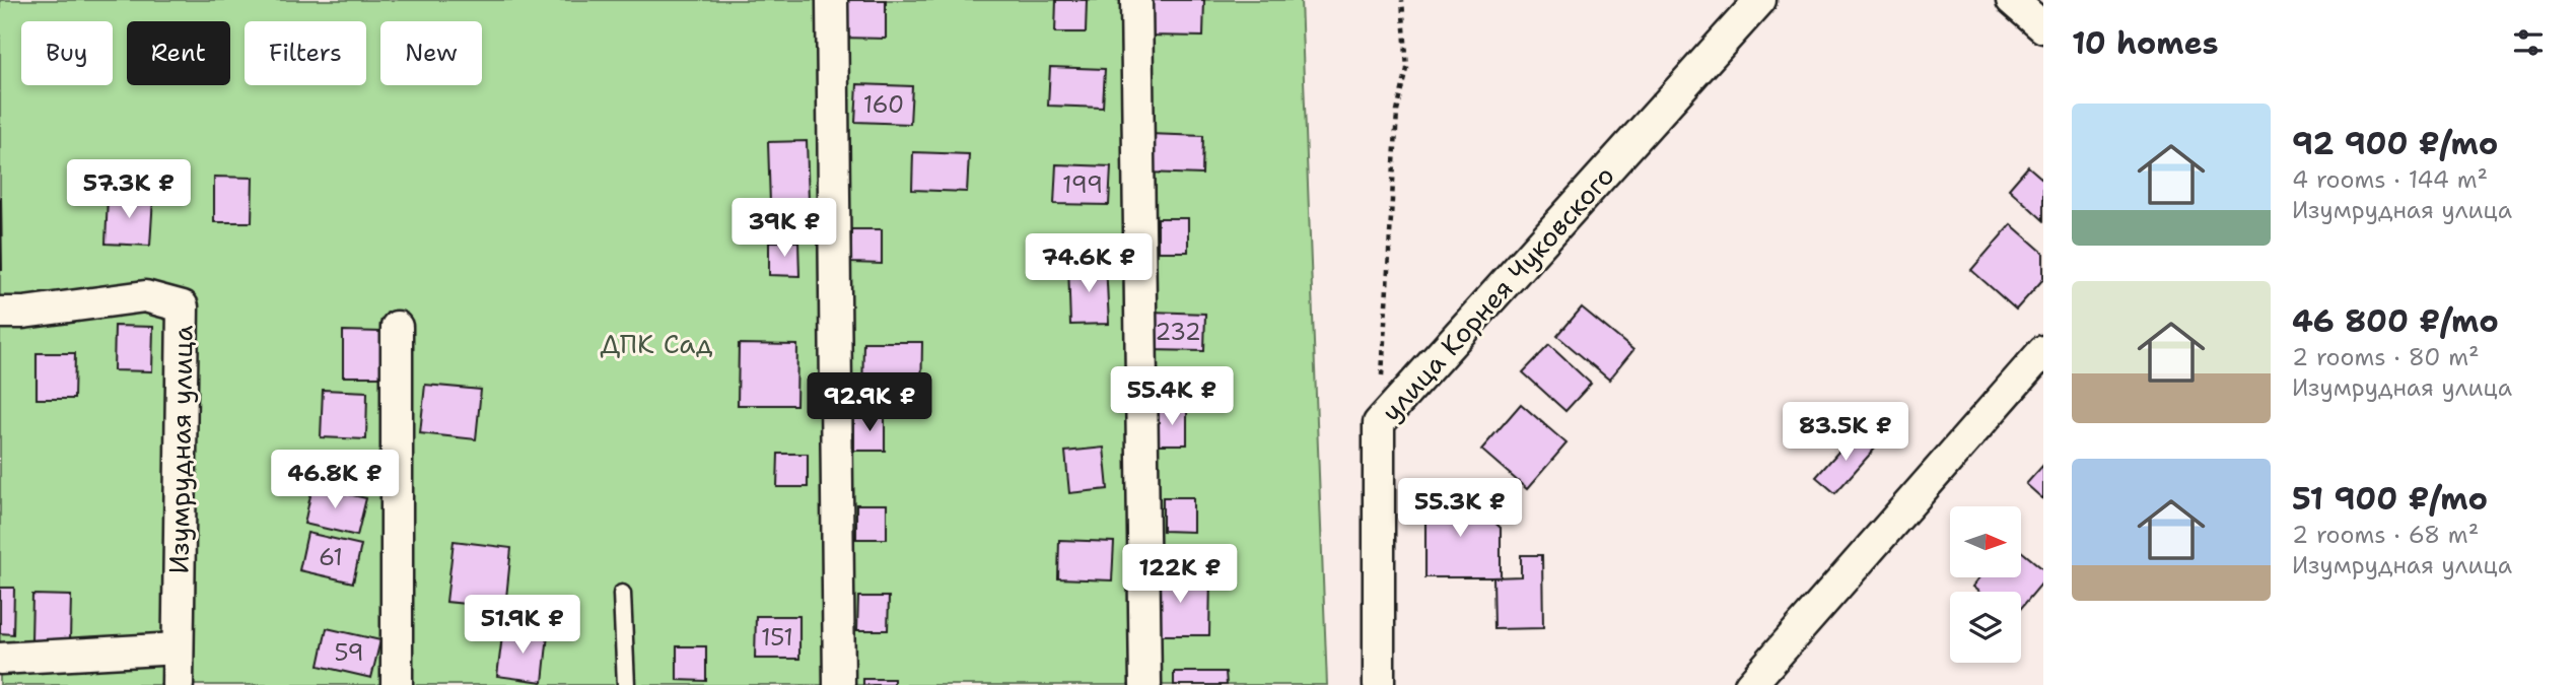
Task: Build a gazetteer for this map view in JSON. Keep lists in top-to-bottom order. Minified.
{"streets":{"street":["улица Корнея Чуковского","Изумрудная улица"]},"parks":["ДПК Сад"],"house_numbers":["160","199","232","61","151","59"],"north":"right","page":{"heading":"10 homes","chip":["Buy","Rent","Filters","New"],"list":[{"name":"92 900 ₽/mo","note":"4 rooms · 144 m² · Изумрудная улица"},{"name":"46 800 ₽/mo","note":"2 rooms · 80 m² · Изумрудная улица"},{"name":"51 900 ₽/mo","note":"2 rooms · 68 m² · Изумрудная улица"}],"price":["57.3K ₽","39K ₽","74.6K ₽","55.4K ₽","92.9K ₽","83.5K ₽","46.8K ₽","55.3K ₽","122K ₽","51.9K ₽"]}}
